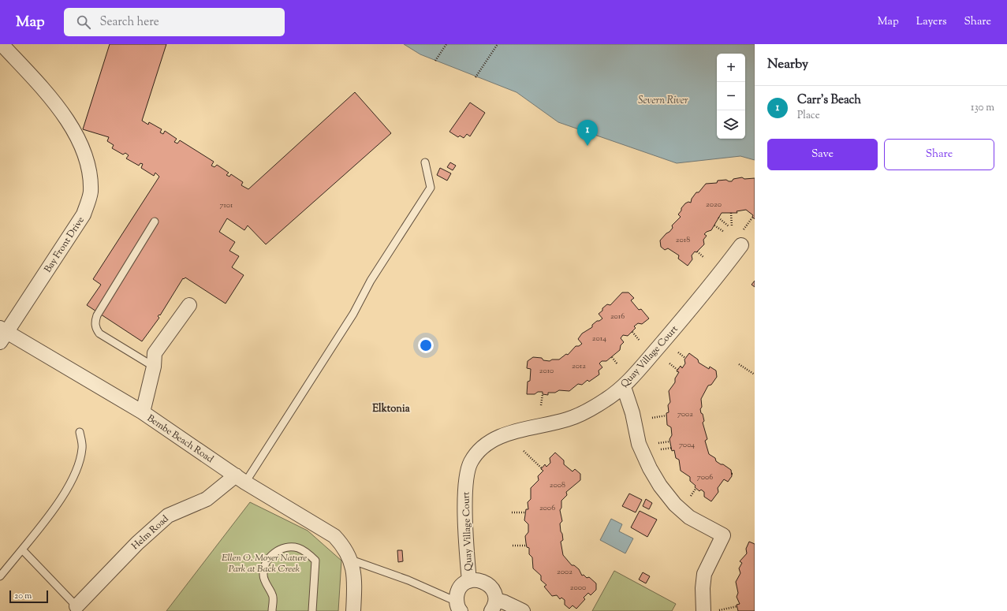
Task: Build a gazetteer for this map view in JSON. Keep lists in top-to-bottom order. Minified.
{"streets":{"street":["Bay Front Drive","Quay Village Court","Bembe Beach Road","Helm Road"]},"crossings":[["Bay Front Drive","Bembe Beach Road"],["Bembe Beach Road","Helm Road"]],"districts":["Elktonia"],"water":["Severn River"],"parks":["Ellen O. Moyer Nature Park at Back Creek"],"house_numbers":["2020","7101","2018","2016","2014","2012","2010","7002","7004","7006","2008","2006","2002","2000"],"scale_bar":"20 m","page":{"header":"Map","search":"Search here","nav":["Map","Layers","Share"],"heading":"Nearby","map_buttons":["+","−"],"list":[{"mark":"1","name":"Carr's Beach","note":"Place","value":"130 m"}],"pins":"1","buttons":["Save","Share"],"scale":"20 m"}}
